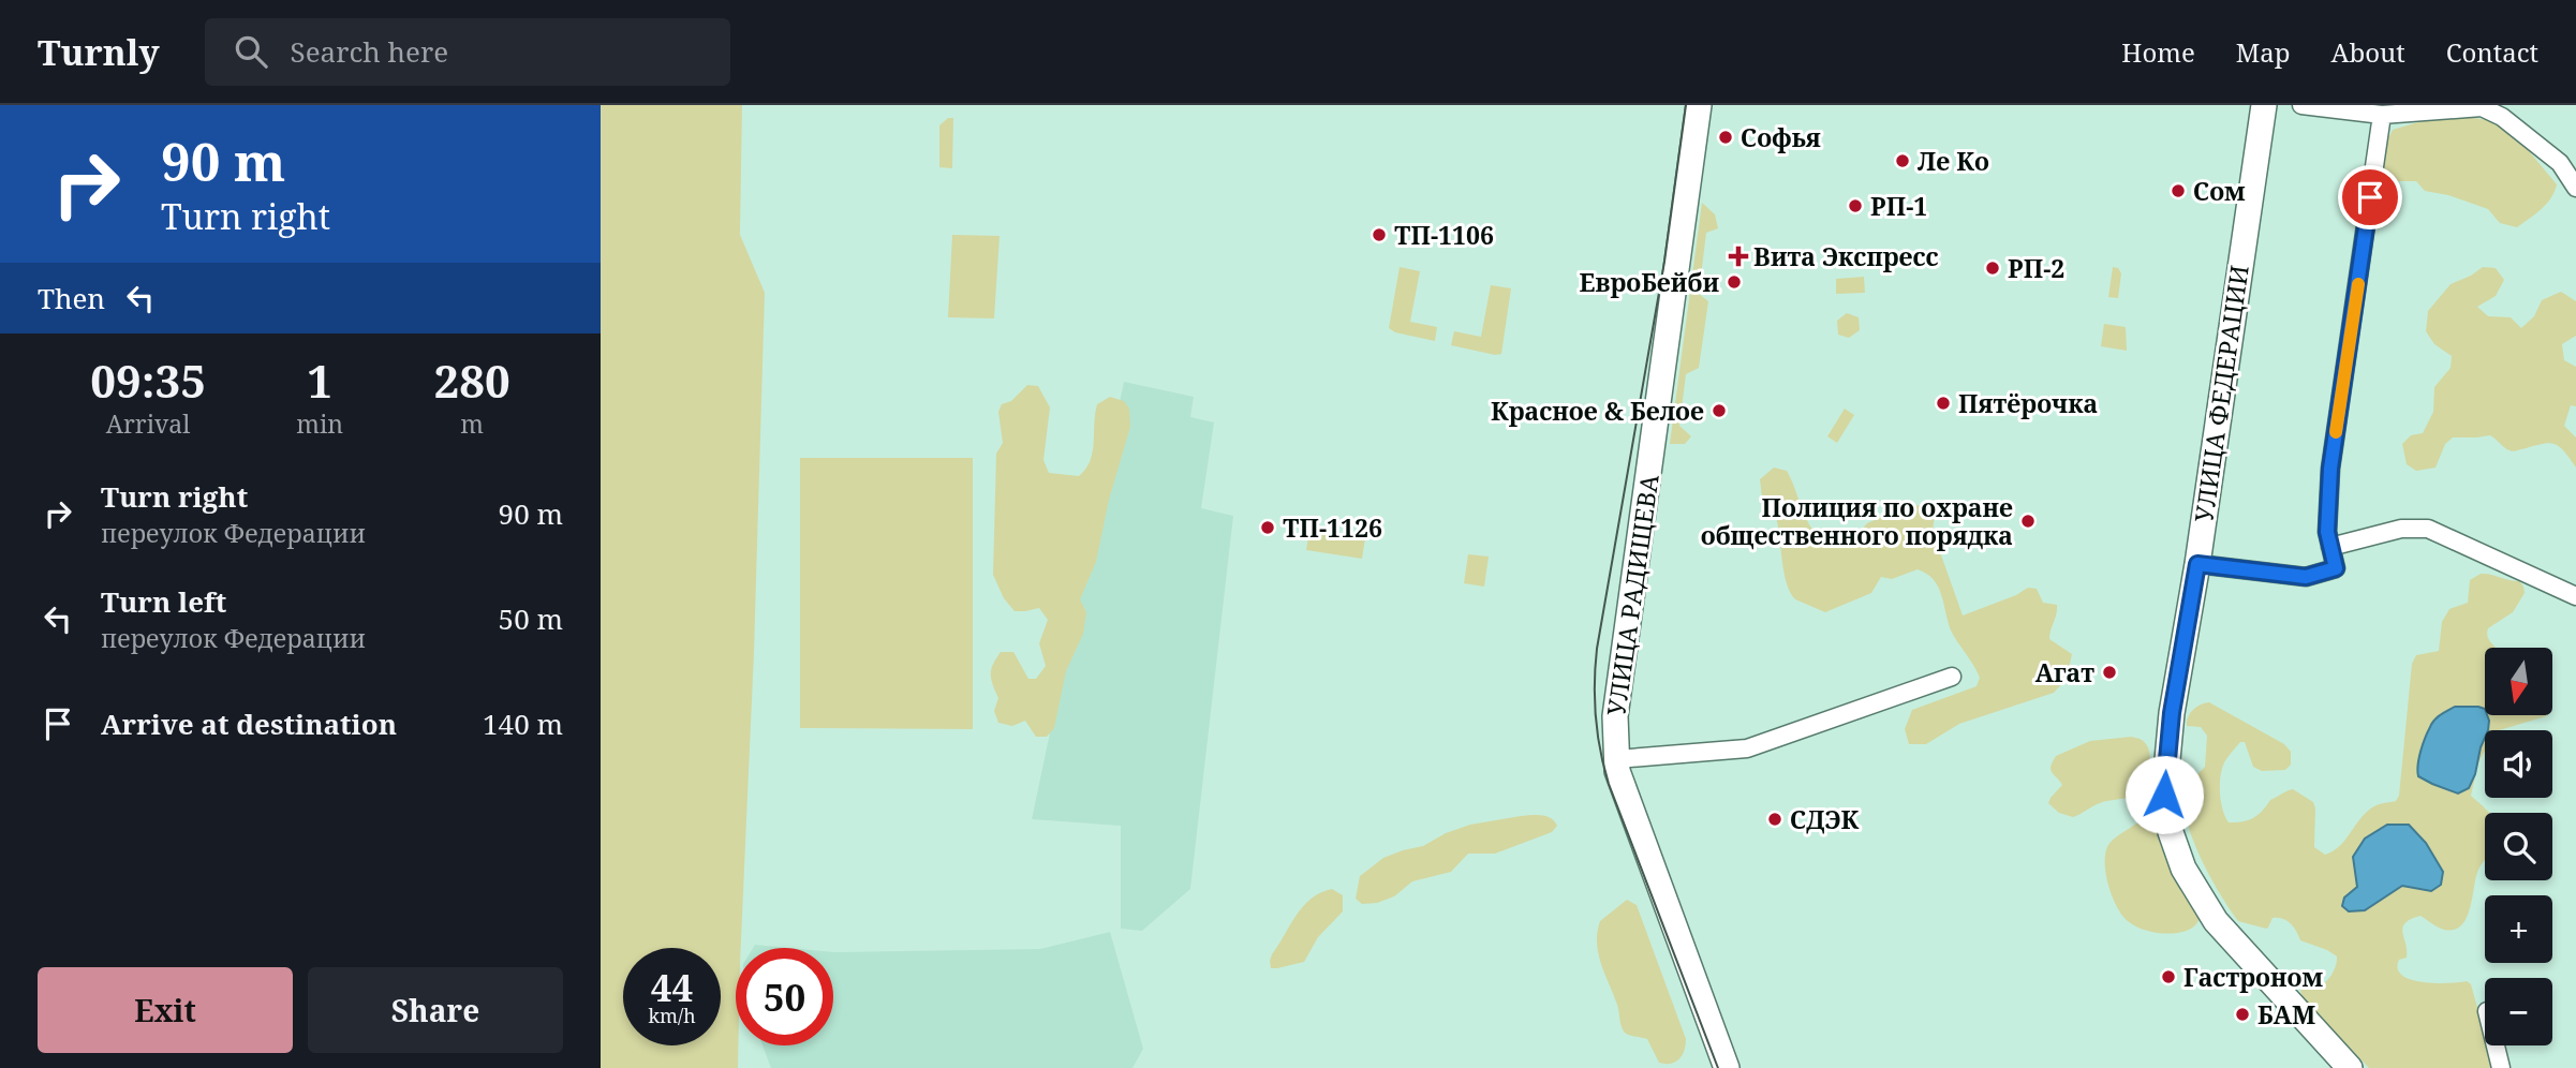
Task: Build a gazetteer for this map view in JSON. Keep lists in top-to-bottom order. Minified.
{"streets":{"main road":["УЛИЦА ФЕДЕРАЦИИ","УЛИЦА РАДИЩЕВА"]},"places":{"other":["Софья","Ле Ко","Сом","РП-1","ТП-1106","РП-2","ЕвроБейби","Пятёрочка","Красное & Белое","Полиция по охране общественного порядка","ТП-1126","Агат","СДЭК","Гастроном","БАМ"],"health":["Вита Экспресс"]},"north":"bottom","page":{"header":"Turnly","search":"Search here","nav":["Home","Map","About","Contact"],"turn":["90 m","Turn right"],"then":"Then","eta":["09:35","Arrival","1","min","280","m"],"list":[{"name":"Turn right","note":"переулок Федерации","value":"90 m"},{"name":"Turn left","note":"переулок Федерации","value":"50 m"},{"name":"Arrive at destination","value":"140 m"}],"map_buttons":["+","−"],"speed":"44 km/h","limit":"50","buttons":["Exit","Share"]}}
